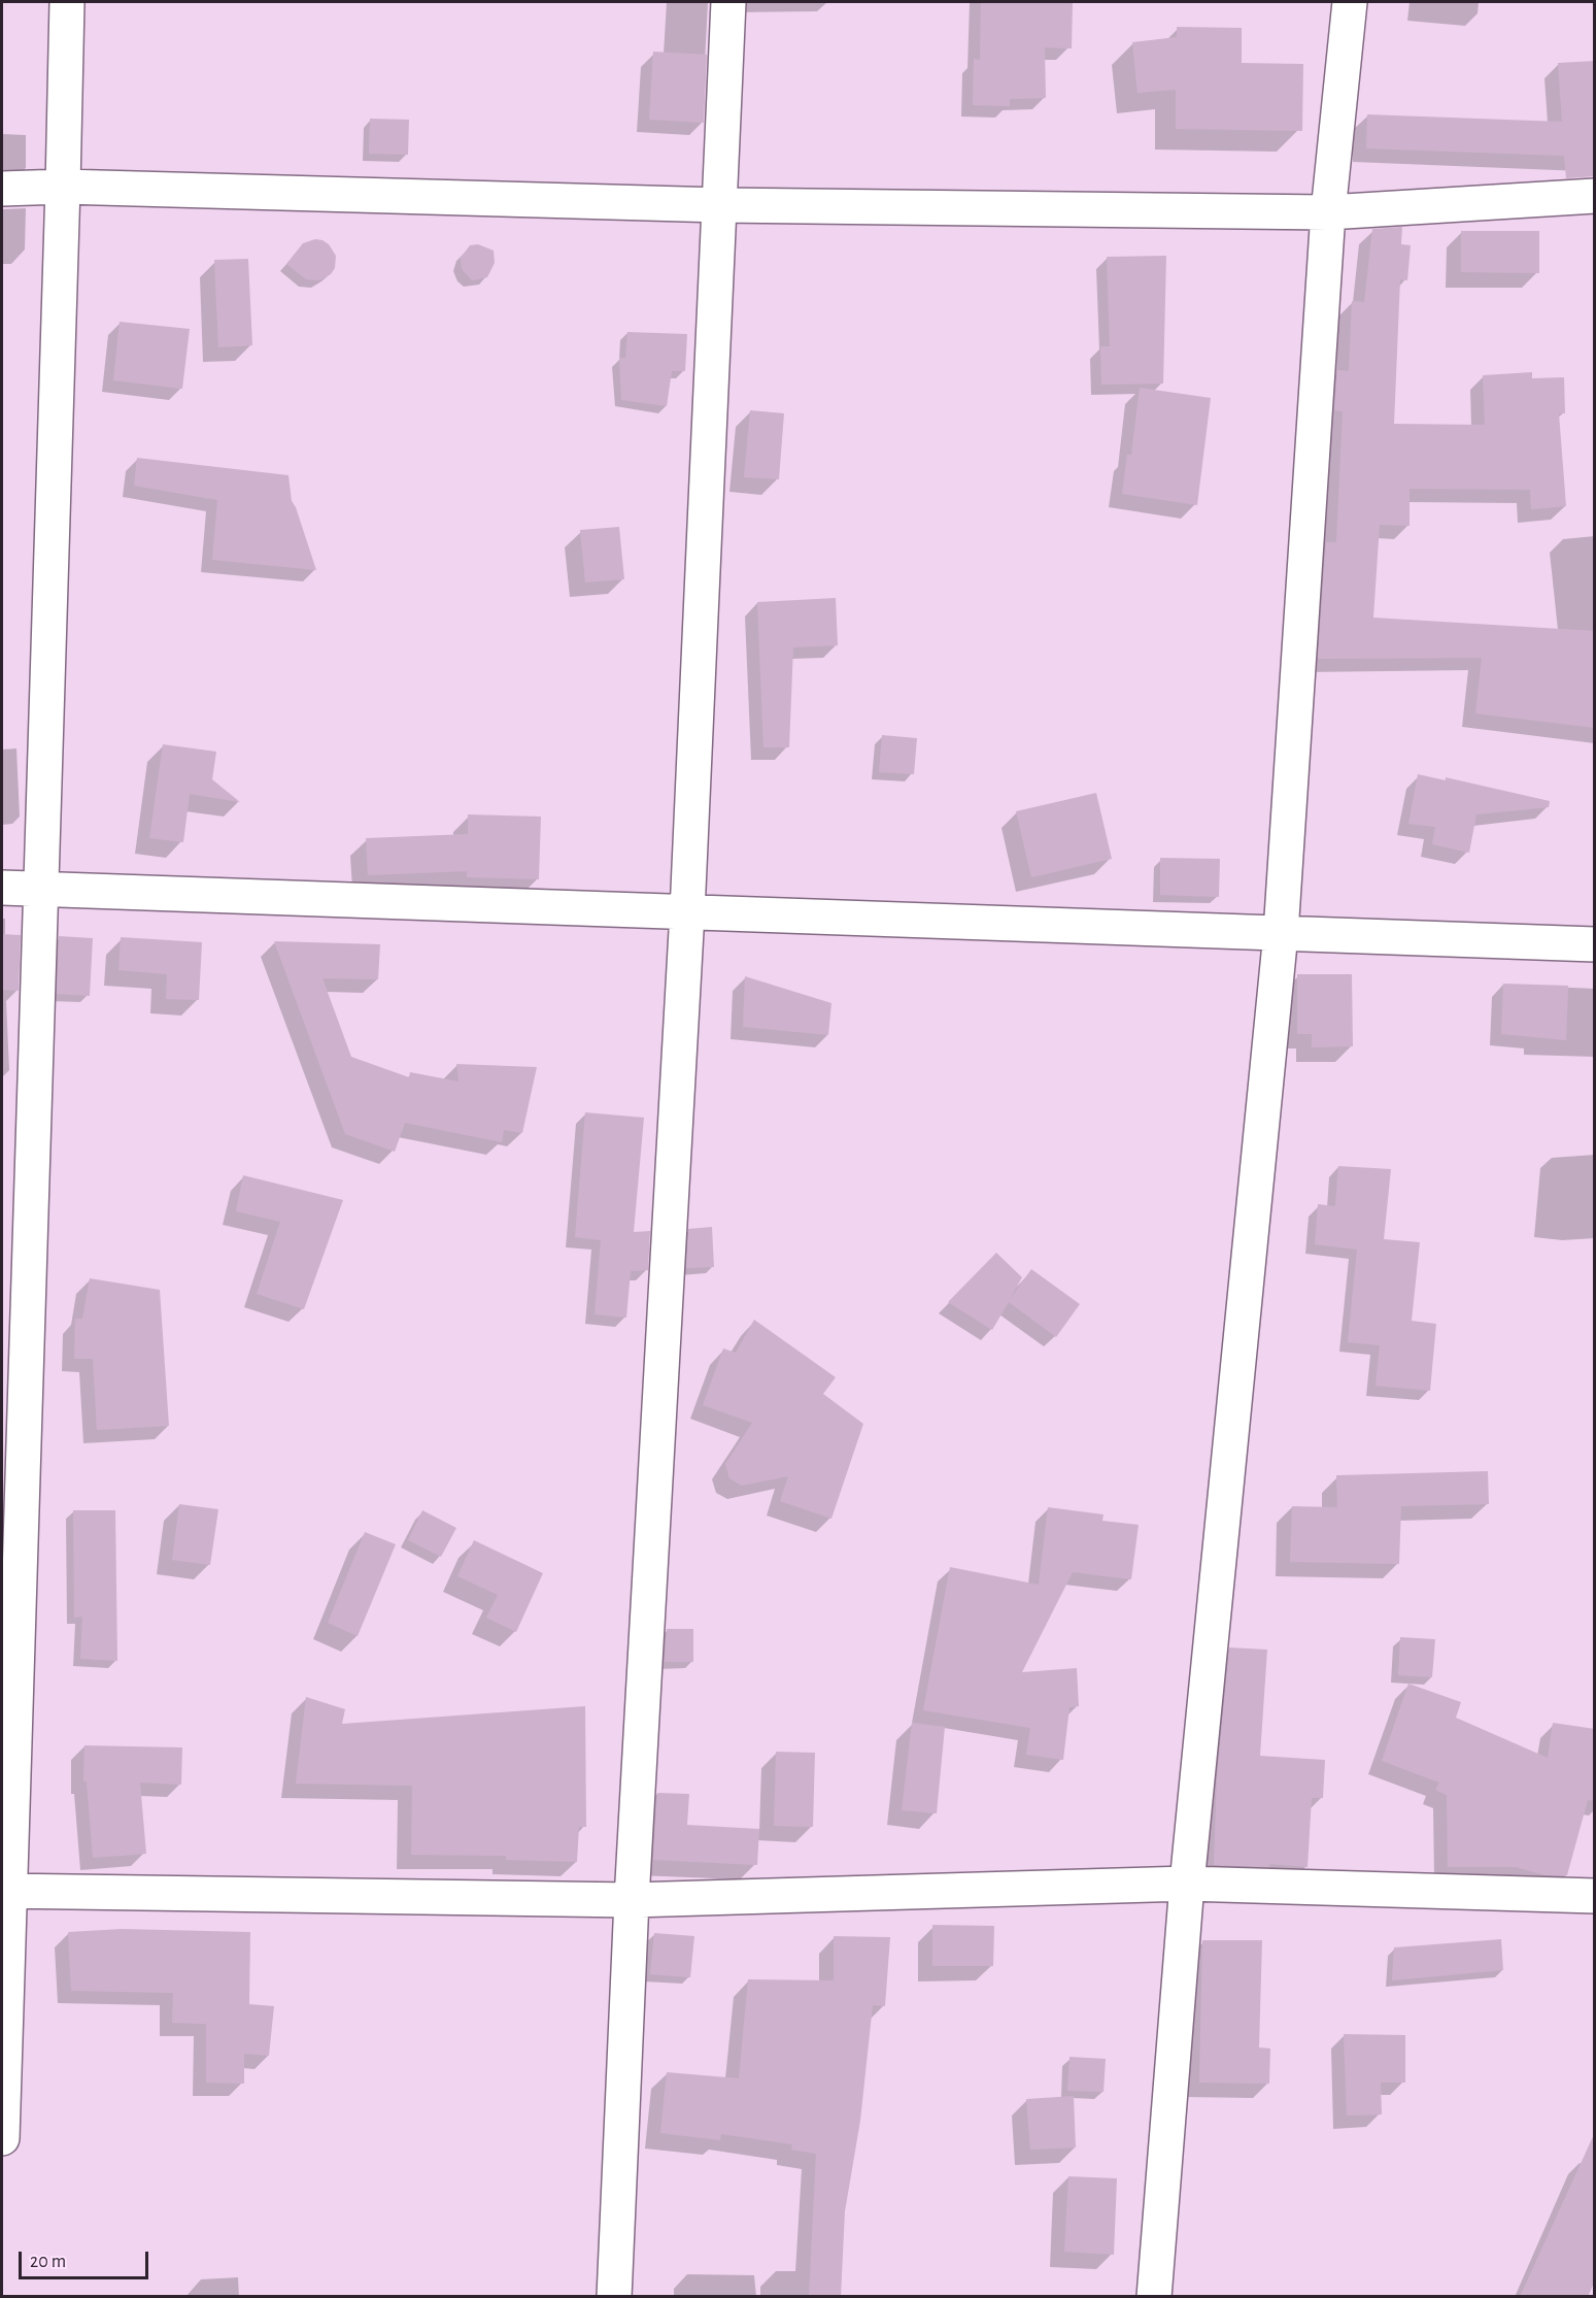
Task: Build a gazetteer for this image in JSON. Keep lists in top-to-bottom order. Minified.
{"scale_bar":"20 m"}
